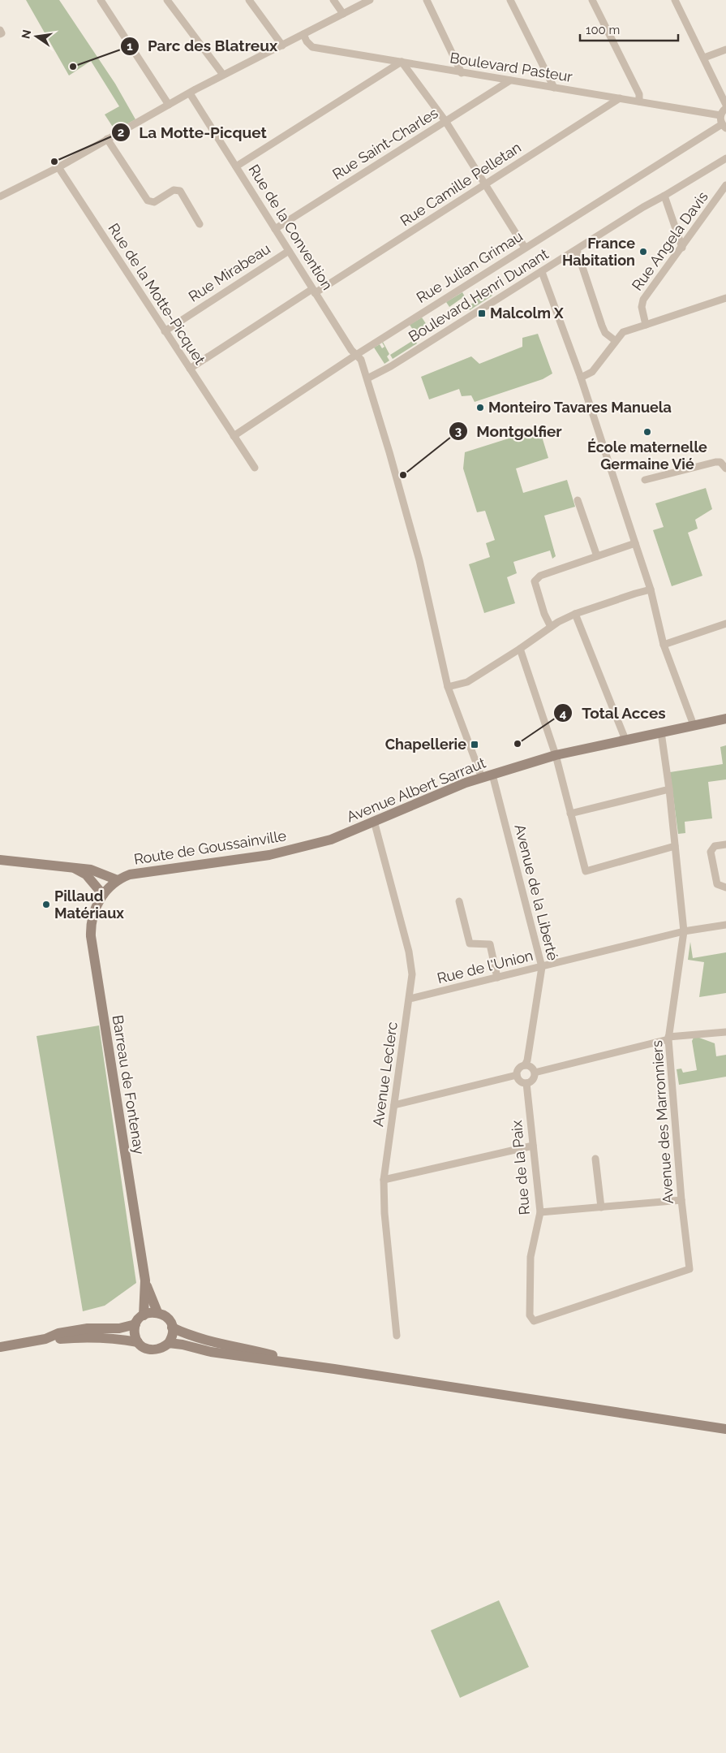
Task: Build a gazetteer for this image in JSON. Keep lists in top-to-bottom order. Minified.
{"streets":{"street":["Boulevard Pasteur","Rue Saint-Charles","Rue Camille Pelletan","Rue de la Convention","Rue Angela Davis","Rue Julian Grimau","Rue Mirabeau","Rue de la Motte-Picquet","Boulevard Henri Dunant","Avenue Albert Sarraut","Route de Goussainville","Avenue de la Liberté","Rue de l'Union","Avenue Leclerc","Barreau de Fontenay","Avenue des Marronniers","Rue de la Paix"]},"crossings":[["Boulevard Pasteur","Rue Saint-Charles"],["Boulevard Pasteur","Rue Camille Pelletan"],["Rue Saint-Charles","Rue de la Convention"],["Rue Camille Pelletan","Rue de la Convention"],["Rue Camille Pelletan","Rue de la Motte-Picquet"],["Rue de la Convention","Rue Julian Grimau"],["Rue de la Convention","Rue Mirabeau"],["Rue de la Convention","Boulevard Henri Dunant"],["Rue de la Convention","Avenue Albert Sarraut"],["Rue Julian Grimau","Rue de la Motte-Picquet"],["Rue Mirabeau","Rue de la Motte-Picquet"],["Avenue Albert Sarraut","Route de Goussainville"],["Avenue Albert Sarraut","Avenue de la Liberté"],["Avenue Albert Sarraut","Avenue Leclerc"],["Avenue Albert Sarraut","Avenue des Marronniers"],["Route de Goussainville","Barreau de Fontenay"],["Avenue de la Liberté","Rue de l'Union"],["Avenue de la Liberté","Rue de la Paix"],["Rue de l'Union","Avenue Leclerc"],["Rue de l'Union","Avenue des Marronniers"],["Avenue des Marronniers","Rue de la Paix"]],"places":{"other":["Parc des Blatreux","La Motte-Picquet","France Habitation","Monteiro Tavares Manuela","École maternelle Germaine Vié","Montgolfier","Total Acces","Pillaud Matériaux"],"transit":["Malcolm X","Chapellerie"]},"scale_bar":"100 m","north":"left"}
